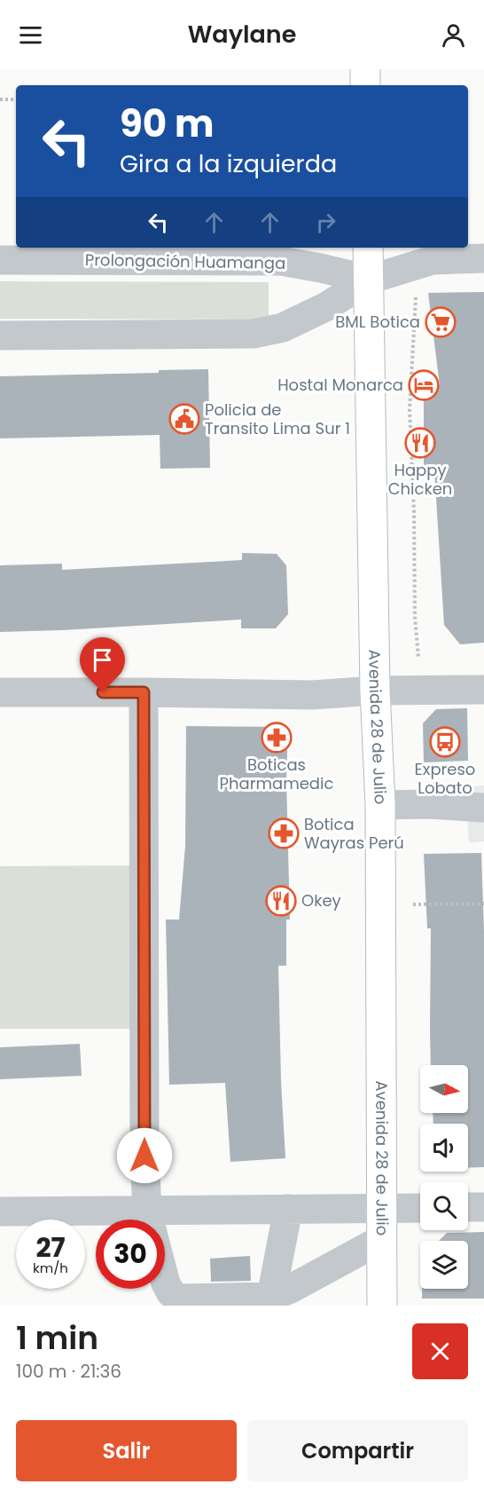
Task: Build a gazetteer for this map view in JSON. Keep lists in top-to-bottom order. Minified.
{"streets":{"main road":["Avenida 28 de Julio"],"street":["Prolongación Huamanga"]},"crossings":[["Prolongación Huamanga","Avenida 28 de Julio"]],"places":{"supermarket":["BML Botica"],"hotel":["Hostal Monarca"],"public building":["Policia de Transito Lima Sur 1"],"restaurant":["Happy Chicken","Okey"],"pharmacy":["Boticas Pharmamedic","Botica Wayras Perú"],"bus stop":["Expreso Lobato"]},"north":"right","page":{"header":"Waylane","turn":["90 m","Gira a la izquierda"],"speed":"27 km/h","limit":"30","heading":["1 min","100 m · 21:36"],"buttons":["Salir","Compartir"]}}
